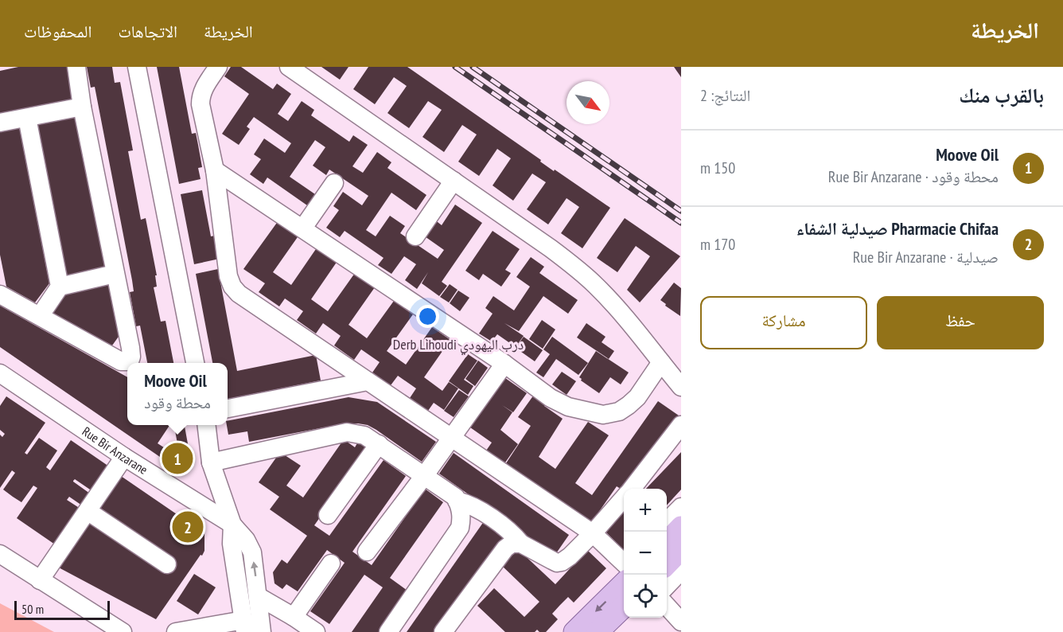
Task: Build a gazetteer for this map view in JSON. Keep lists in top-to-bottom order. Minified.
{"streets":{"street":["Rue Bir Anzarane"]},"districts":["Derb Lihoudi درب اليهودي"],"scale_bar":"50 m","north":"bottom right","page":{"header":"الخريطة","nav":["الخريطة","الاتجاهات","المحفوظات"],"heading":["بالقرب منك","النتائج: 2"],"list":[{"mark":"1","name":"Moove Oil","note":"محطة وقود · Rue Bir Anzarane","value":"150 m"},{"mark":"2","name":"Pharmacie Chifaa صيدلية الشفاء","note":"صيدلية · Rue Bir Anzarane","value":"170 m"}],"buttons":["حفظ","مشاركة"],"popup":["Moove Oil","محطة وقود"],"pins":["1","2"],"map_buttons":["+","−"],"scale":"50 m"}}
